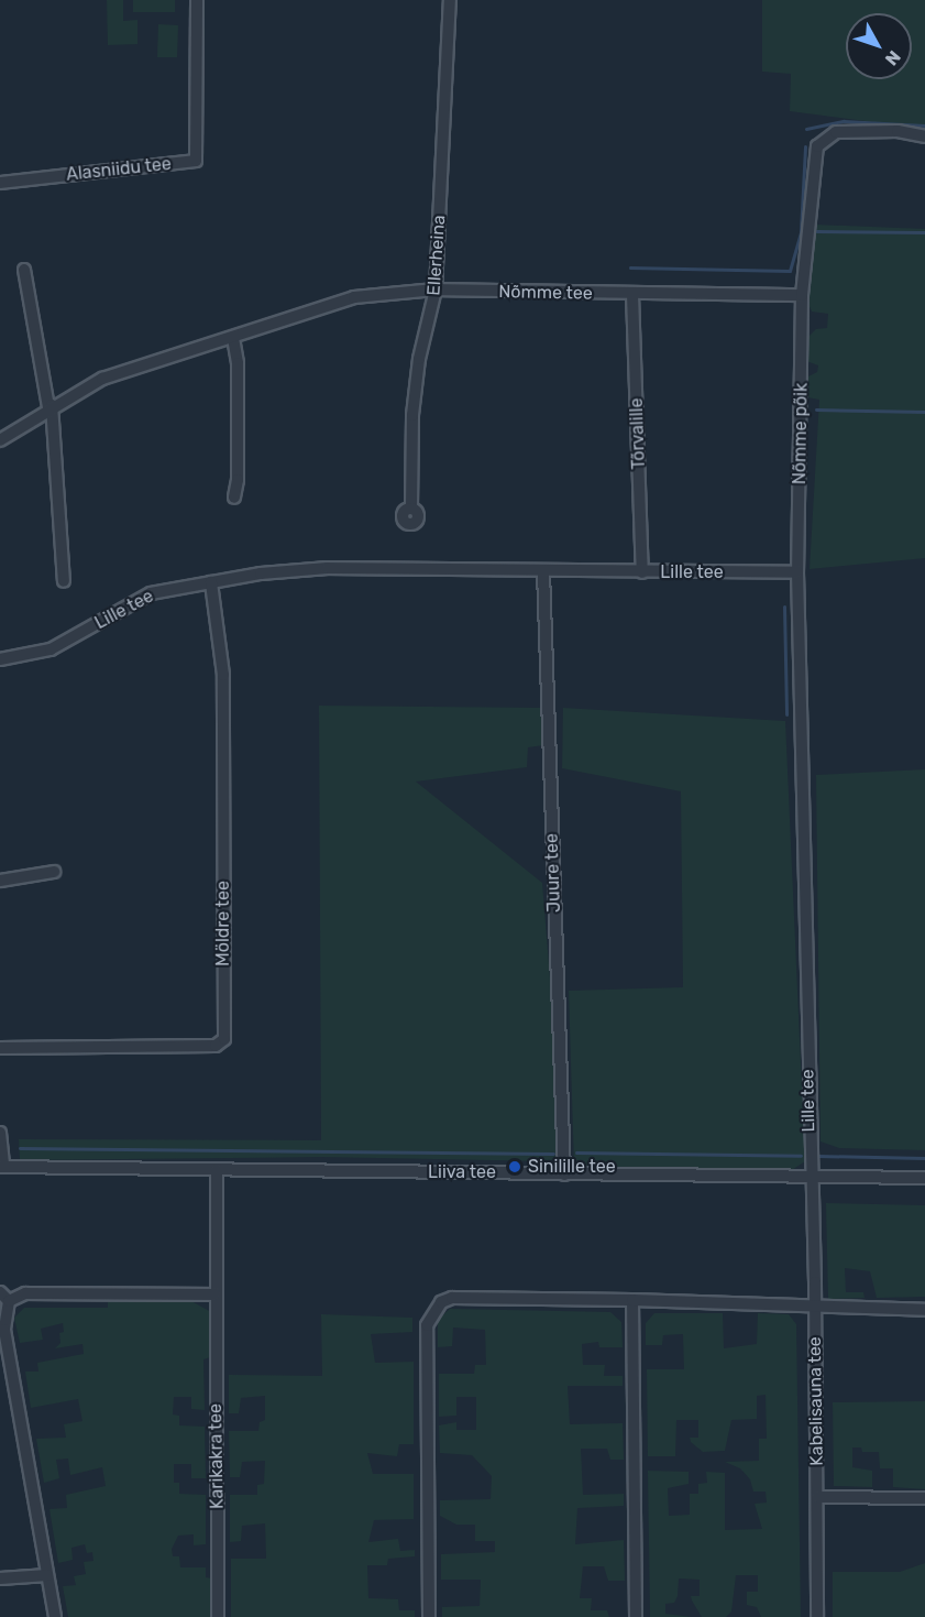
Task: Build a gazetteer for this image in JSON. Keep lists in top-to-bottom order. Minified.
{"streets":{"street":["Alasniidu tee","Ellerheina","Nõmme tee","Tõrvalille","Nõmme põik","Lille tee","Juure tee","Möldre tee","Liiva tee","Kabelisauna tee","Karikakra tee"]},"crossings":[["Ellerheina","Nõmme tee"],["Nõmme tee","Tõrvalille"],["Nõmme tee","Nõmme põik"],["Tõrvalille","Lille tee"],["Nõmme põik","Lille tee"],["Lille tee","Juure tee"],["Lille tee","Möldre tee"],["Lille tee","Liiva tee"],["Lille tee","Kabelisauna tee"],["Juure tee","Liiva tee"],["Liiva tee","Kabelisauna tee"],["Liiva tee","Karikakra tee"]],"places":["Sinilille tee"],"north":"bottom right"}
